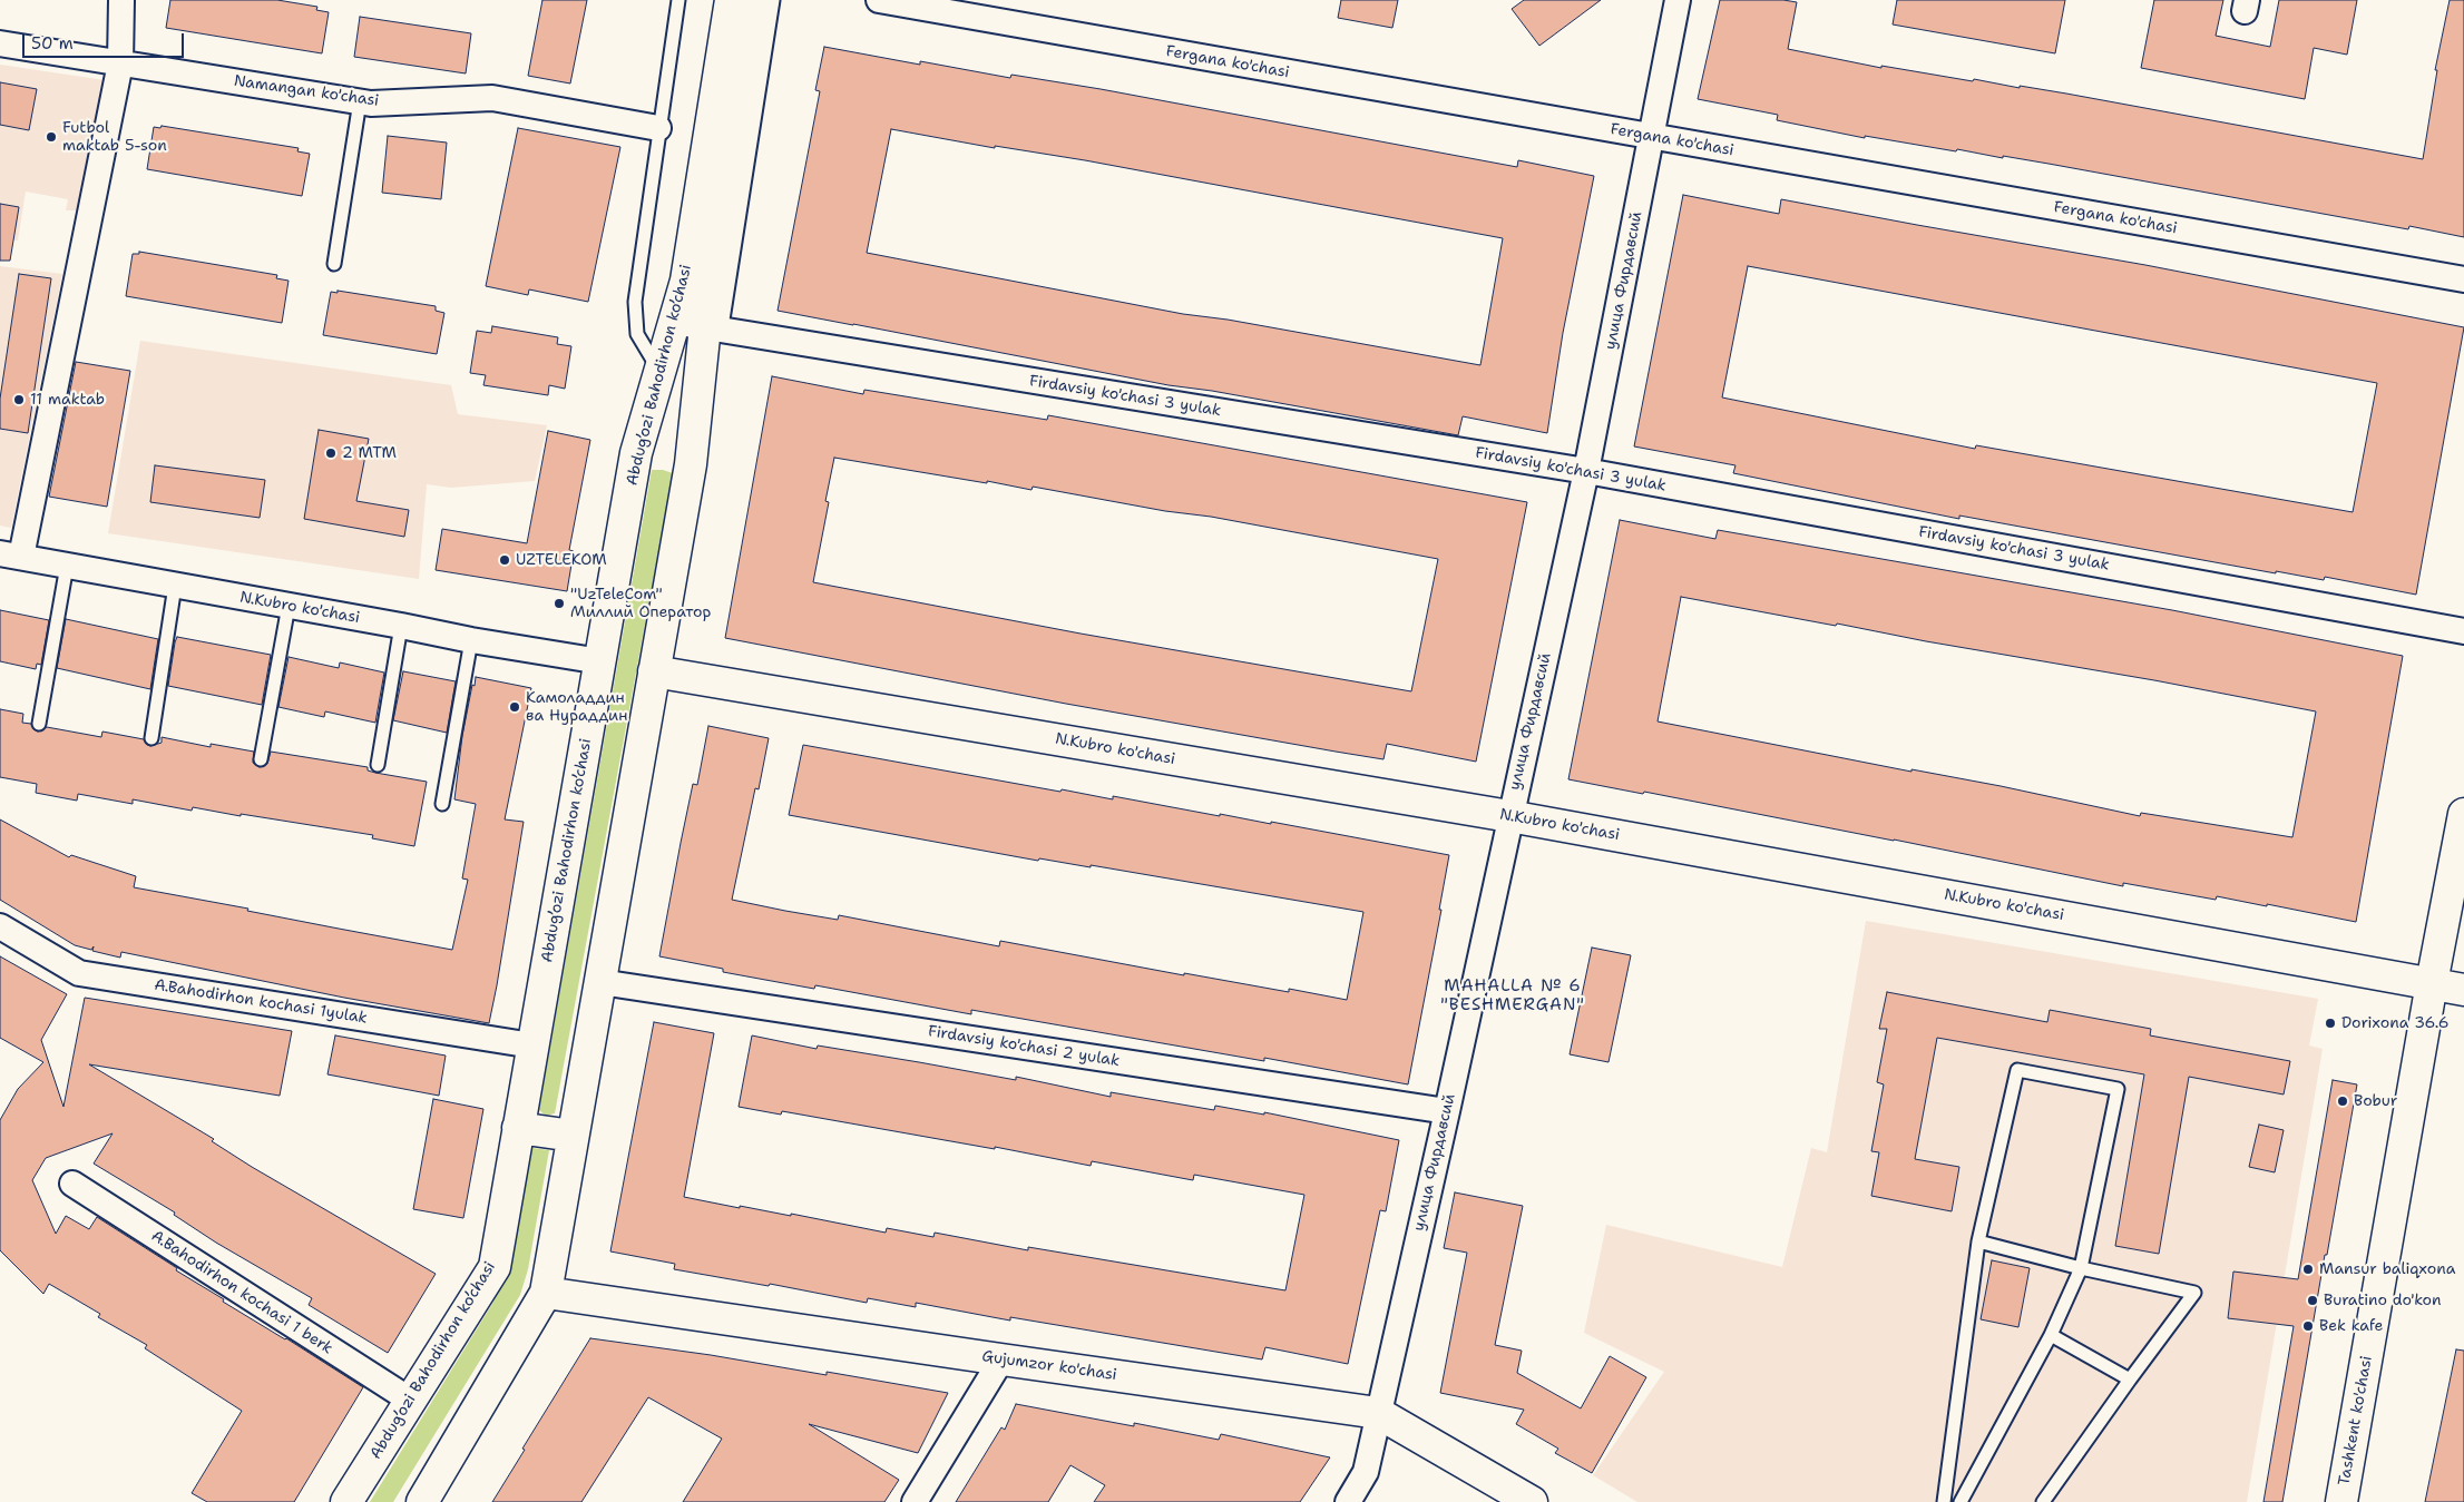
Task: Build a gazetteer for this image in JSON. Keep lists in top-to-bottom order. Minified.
{"streets":{"street":["Fergana ko'chasi","Namangan ko'chasi","улица Фирдавсий","Abdug’ozi Bahodirhon ko’chasi","Firdavsiy ko'chasi 3 yulak","N.Kubro ko'chasi","A.Bahodirhon kochasi 1yulak","Firdavsiy ko'chasi 2 yulak","A.Bahodirhon kochasi 1 berk","Gujumzor ko'chasi","Tashkent ko'chasi"]},"crossings":[["Fergana ko'chasi","улица Фирдавсий"],["улица Фирдавсий","Firdavsiy ko'chasi 3 yulak"],["улица Фирдавсий","N.Kubro ko'chasi"],["улица Фирдавсий","Firdavsiy ko'chasi 2 yulak"],["улица Фирдавсий","Gujumzor ko'chasi"],["Abdug’ozi Bahodirhon ko’chasi","Firdavsiy ko'chasi 3 yulak"],["Abdug’ozi Bahodirhon ko’chasi","N.Kubro ko'chasi"],["Abdug’ozi Bahodirhon ko’chasi","A.Bahodirhon kochasi 1yulak"],["Abdug’ozi Bahodirhon ko’chasi","Firdavsiy ko'chasi 2 yulak"],["Abdug’ozi Bahodirhon ko’chasi","A.Bahodirhon kochasi 1 berk"],["Abdug’ozi Bahodirhon ko’chasi","Gujumzor ko'chasi"],["N.Kubro ko'chasi","Tashkent ko'chasi"]],"districts":["MAHALLA № 6 \"BESHMERGAN\""],"places":["Futbol maktab 5-son","11 maktab","2 MTM","UZTELEKOM","\"UzTeleCom\" Миллий Оператор","Камоладдин ва Нураддин","Dorixona 36.6","Bobur","Mansur baliqxona","Buratino do'kon","Bek kafe"],"scale_bar":"50 m"}
